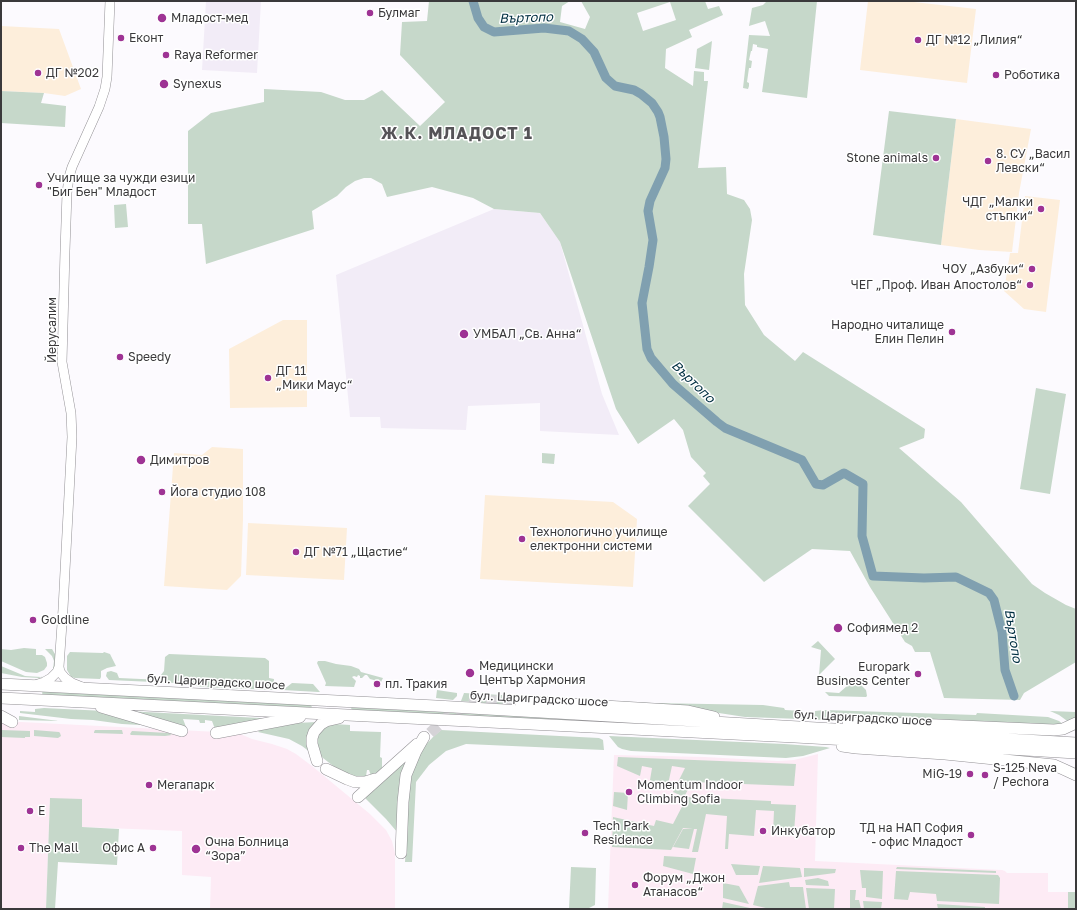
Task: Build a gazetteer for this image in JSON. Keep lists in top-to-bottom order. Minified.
{"streets":{"highway":["бул. Цариградско шосе"],"street":["Йерусалим"]},"districts":["Ж.К. МЛАДОСТ 1"],"water":["Въртопо"],"places":["Булмаг","Младост-мед","Еконт","ДГ №12 „Лилия“","Raya Reformer","ДГ №202","Роботика","Synexus","Stone animals","8. СУ „Васил Левски“","Училище за чужди езици \"Биг Бен\" Младост","ЧДГ „Малки стъпки“","ЧОУ „Азбуки“","ЧЕГ „Проф. Иван Апостолов“","Народно читалище Елин Пелин","УМБАЛ „Св. Анна“","Speedy","ДГ 11 „Мики Маус“","Димитров","Йога студио 108","Технологично училище електронни системи","ДГ №71 „Щастие“","Goldline","Софиямед 2","Медицински Център Хармония","Europark Business Center","пл. Тракия","MiG-19","S-125 Neva / Pechora","Мегапарк","Momentum Indoor Climbing Sofia","E","Инкубатор","Tech Park Residence","ТД на НАП София - офис Младост","The Mall","Офис А","Очна Болница “Зора”","Форум „Джон Атанасов“"]}
